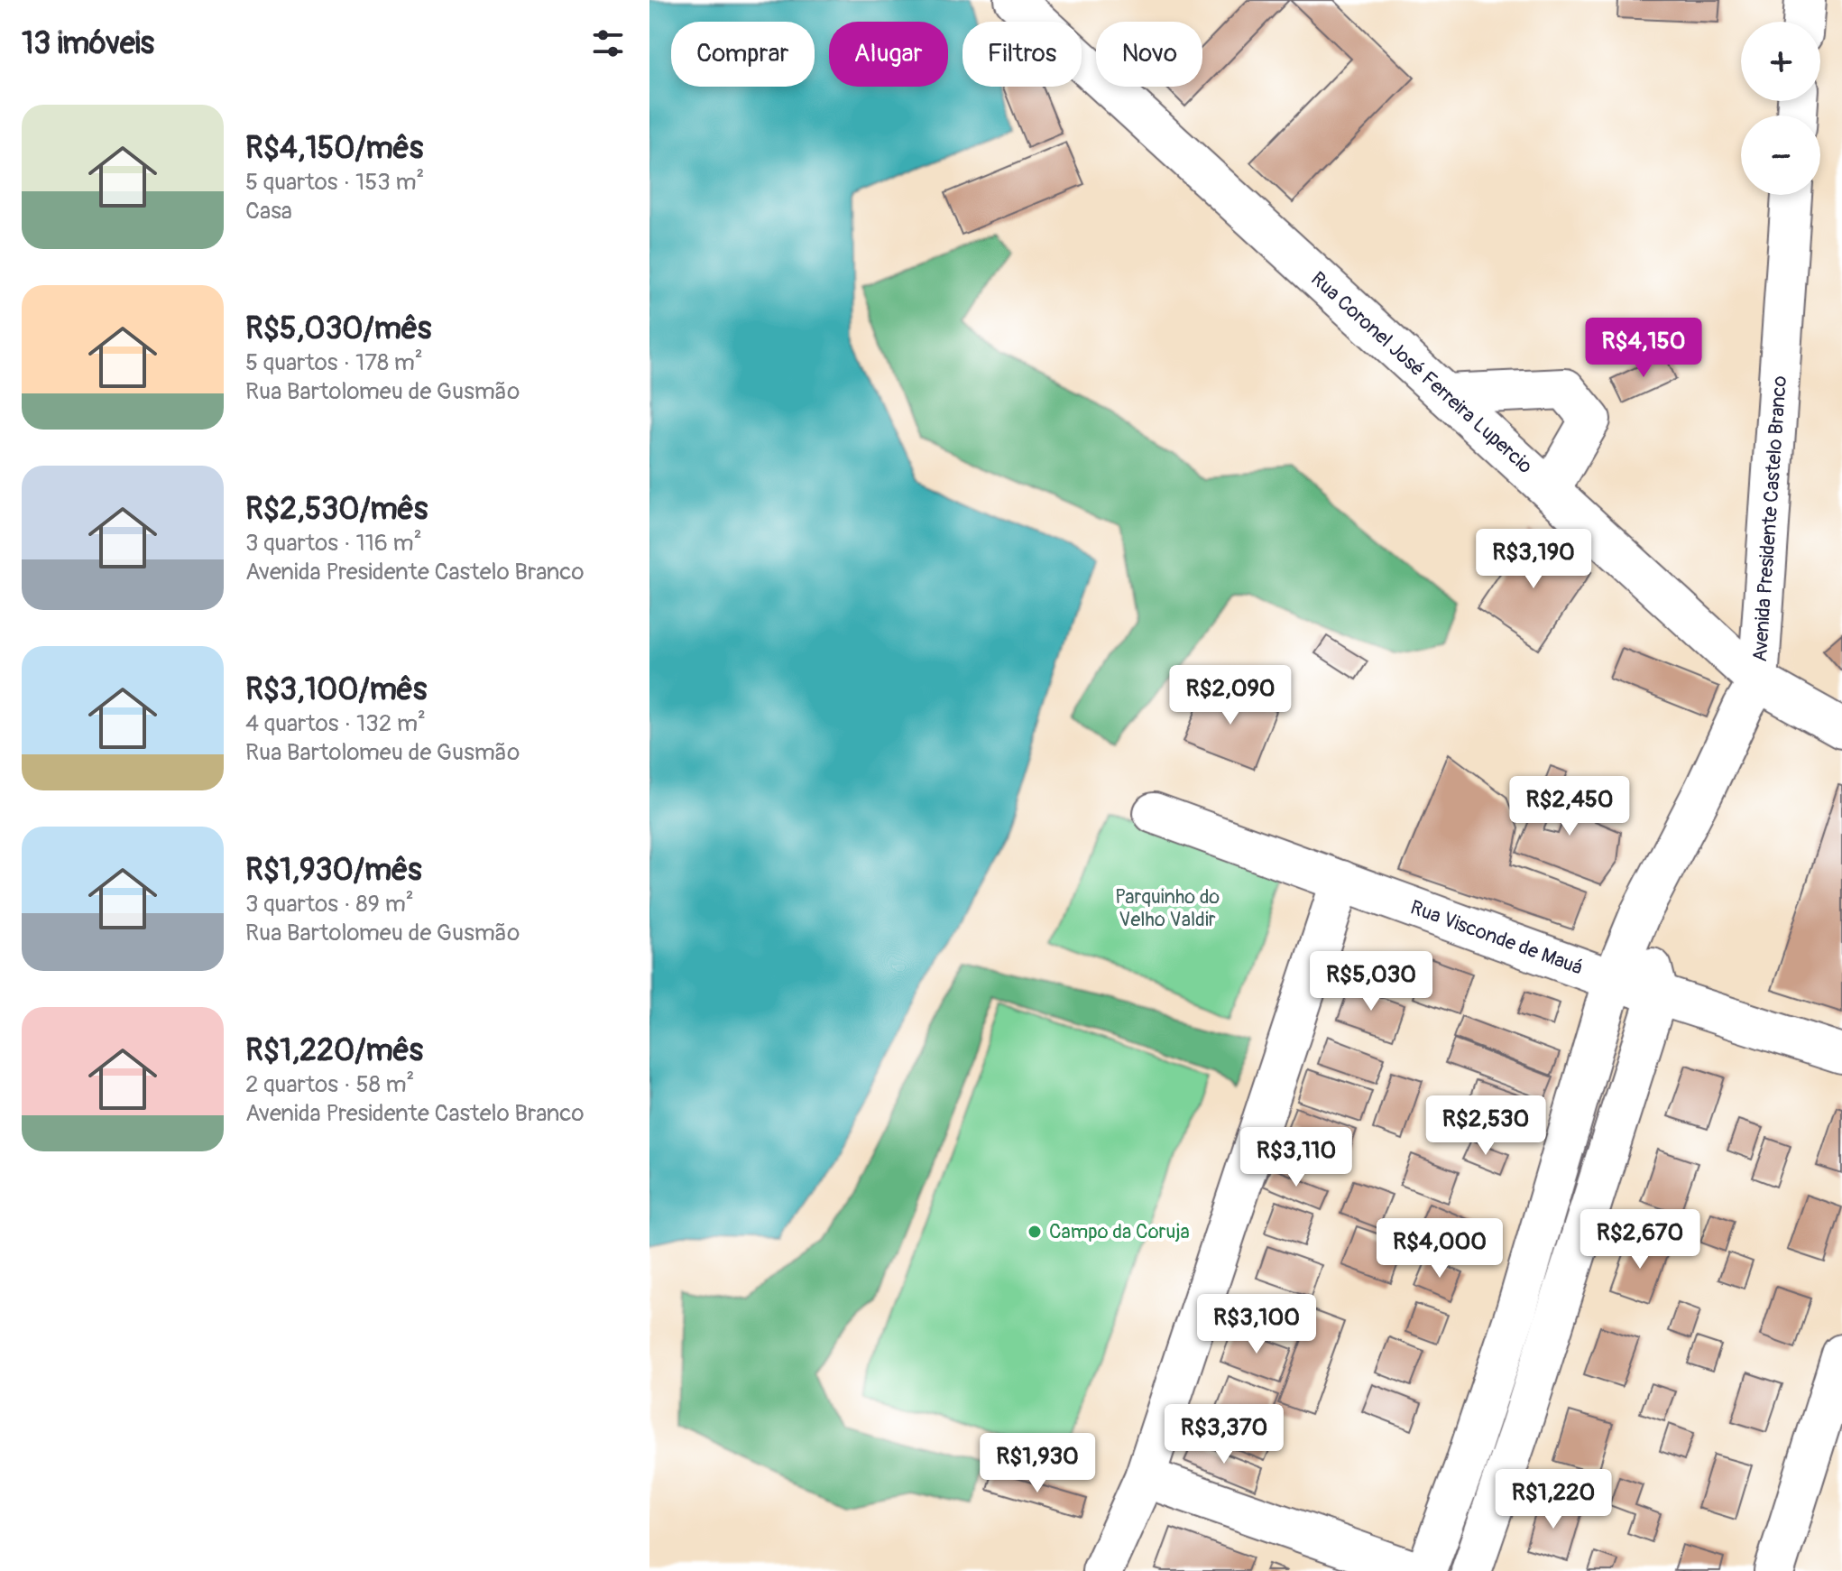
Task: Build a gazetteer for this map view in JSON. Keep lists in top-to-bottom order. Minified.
{"streets":{"street":["Rua Coronel José Ferreira Lupercio","Avenida Presidente Castelo Branco","Rua Visconde de Mauá"]},"crossings":[["Rua Coronel José Ferreira Lupercio","Avenida Presidente Castelo Branco"],["Avenida Presidente Castelo Branco","Rua Visconde de Mauá"]],"parks":["Parquinho do Velho Valdir"],"places":["Campo da Coruja"],"page":{"heading":"13 imóveis","map_buttons":["+","−"],"chip":["Comprar","Alugar","Filtros","Novo"],"list":[{"name":"R$4,150/mês","note":"5 quartos · 153 m² · Casa"},{"name":"R$5,030/mês","note":"5 quartos · 178 m² · Rua Bartolomeu de Gusmão"},{"name":"R$2,530/mês","note":"3 quartos · 116 m² · Avenida Presidente Castelo Branco"},{"name":"R$3,100/mês","note":"4 quartos · 132 m² · Rua Bartolomeu de Gusmão"},{"name":"R$1,930/mês","note":"3 quartos · 89 m² · Rua Bartolomeu de Gusmão"},{"name":"R$1,220/mês","note":"2 quartos · 58 m² · Avenida Presidente Castelo Branco"}],"price":["R$4,150","R$3,190","R$2,090","R$2,450","R$5,030","R$2,530","R$3,110","R$2,670","R$4,000","R$3,100","R$3,370","R$1,930","R$1,220"]}}
